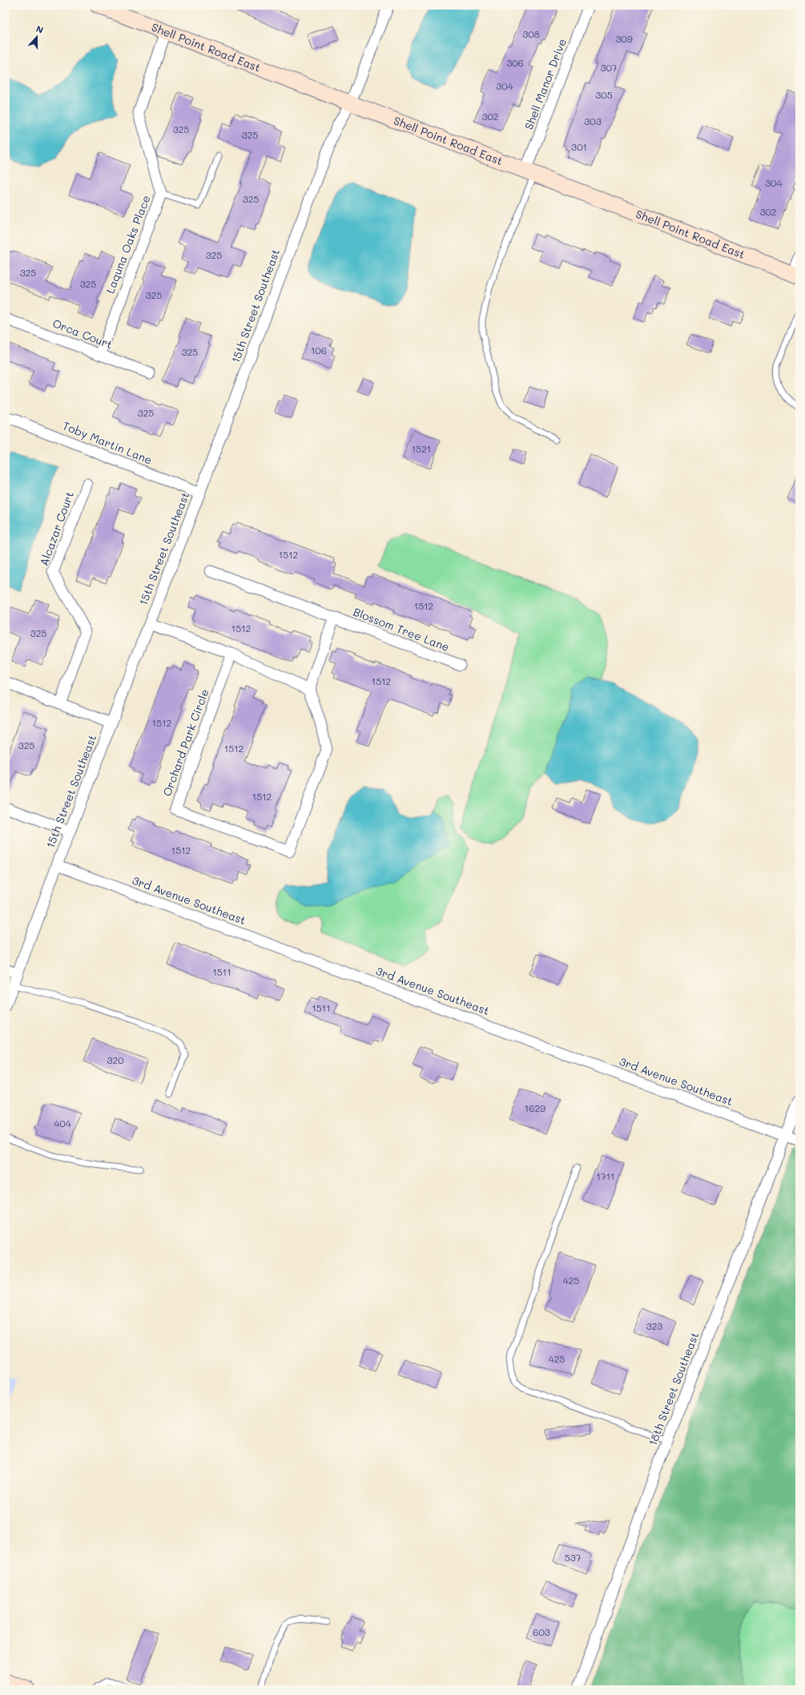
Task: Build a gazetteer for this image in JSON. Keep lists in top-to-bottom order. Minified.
{"streets":{"street":["Shell Point Road East","Shell Manor Drive","Laquna Oaks Place","15th Street Southeast","Orca Court","Toby Martin Lane","Alcazar Court","Blossom Tree Lane","Orchard Park Circle","3rd Avenue Southeast","18th Street Southeast"]},"crossings":[["Shell Point Road East","Shell Manor Drive"],["Shell Point Road East","Laquna Oaks Place"],["Shell Point Road East","15th Street Southeast"],["Laquna Oaks Place","Orca Court"],["15th Street Southeast","Toby Martin Lane"],["15th Street Southeast","3rd Avenue Southeast"],["3rd Avenue Southeast","18th Street Southeast"]],"house_numbers":["308","309","306","307","304","305","302","303","325","325","301","304","325","302","325","325","325","325","106","325","325","1521","1512","1512","1512","325","1512","1512","325","1512","1512","1512","1511","1511","320","1629","404","1711","425","323","425","537","603"],"north":"top"}
